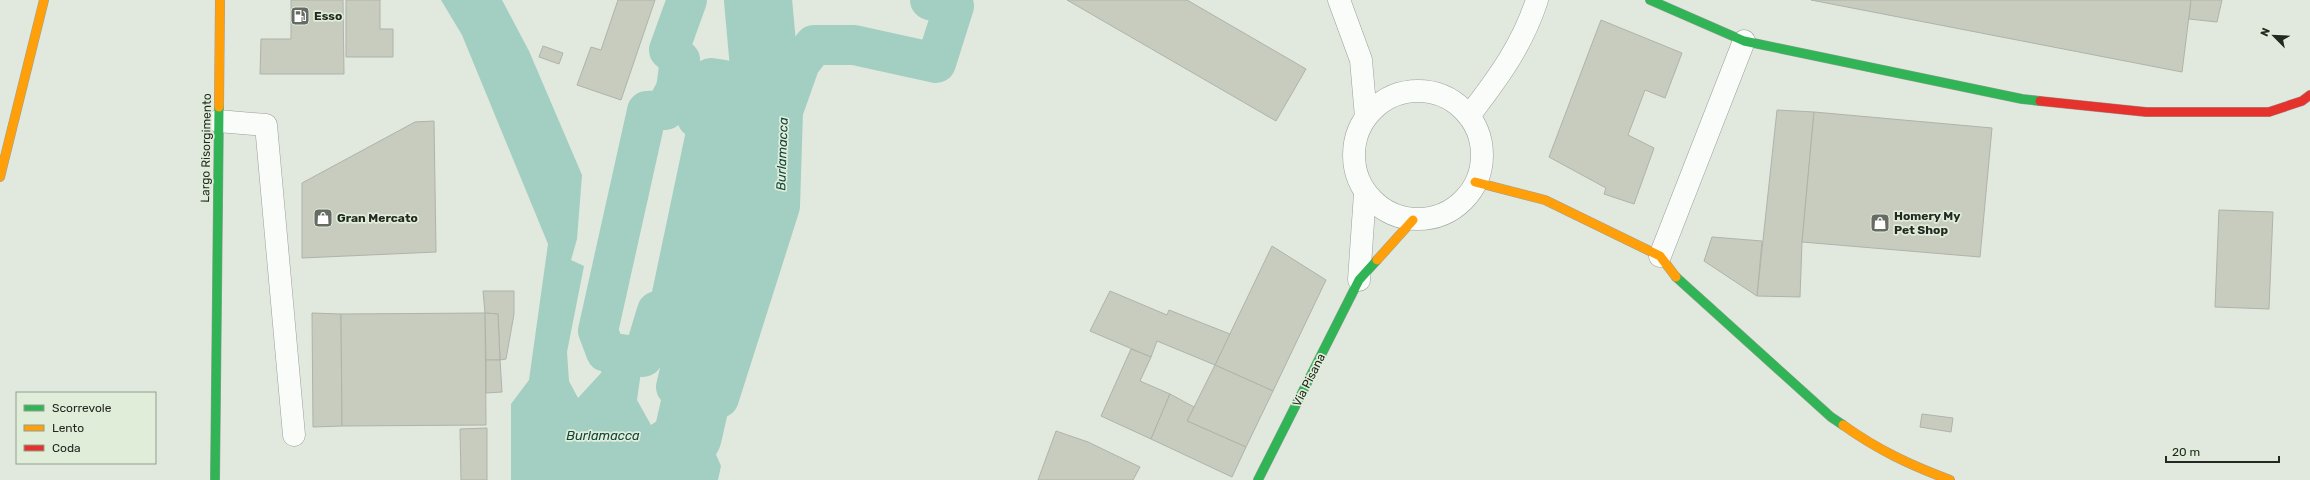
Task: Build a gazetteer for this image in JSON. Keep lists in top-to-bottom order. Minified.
{"streets":{"street":["Largo Risorgimento","Via Pisana"]},"water":["Burlamacca"],"places":{"fuel station":["Esso"],"shop":["Gran Mercato","Homery My Pet Shop"]},"legend":["Scorrevole","Lento","Coda"],"scale_bar":"20 m","north":"top left"}
